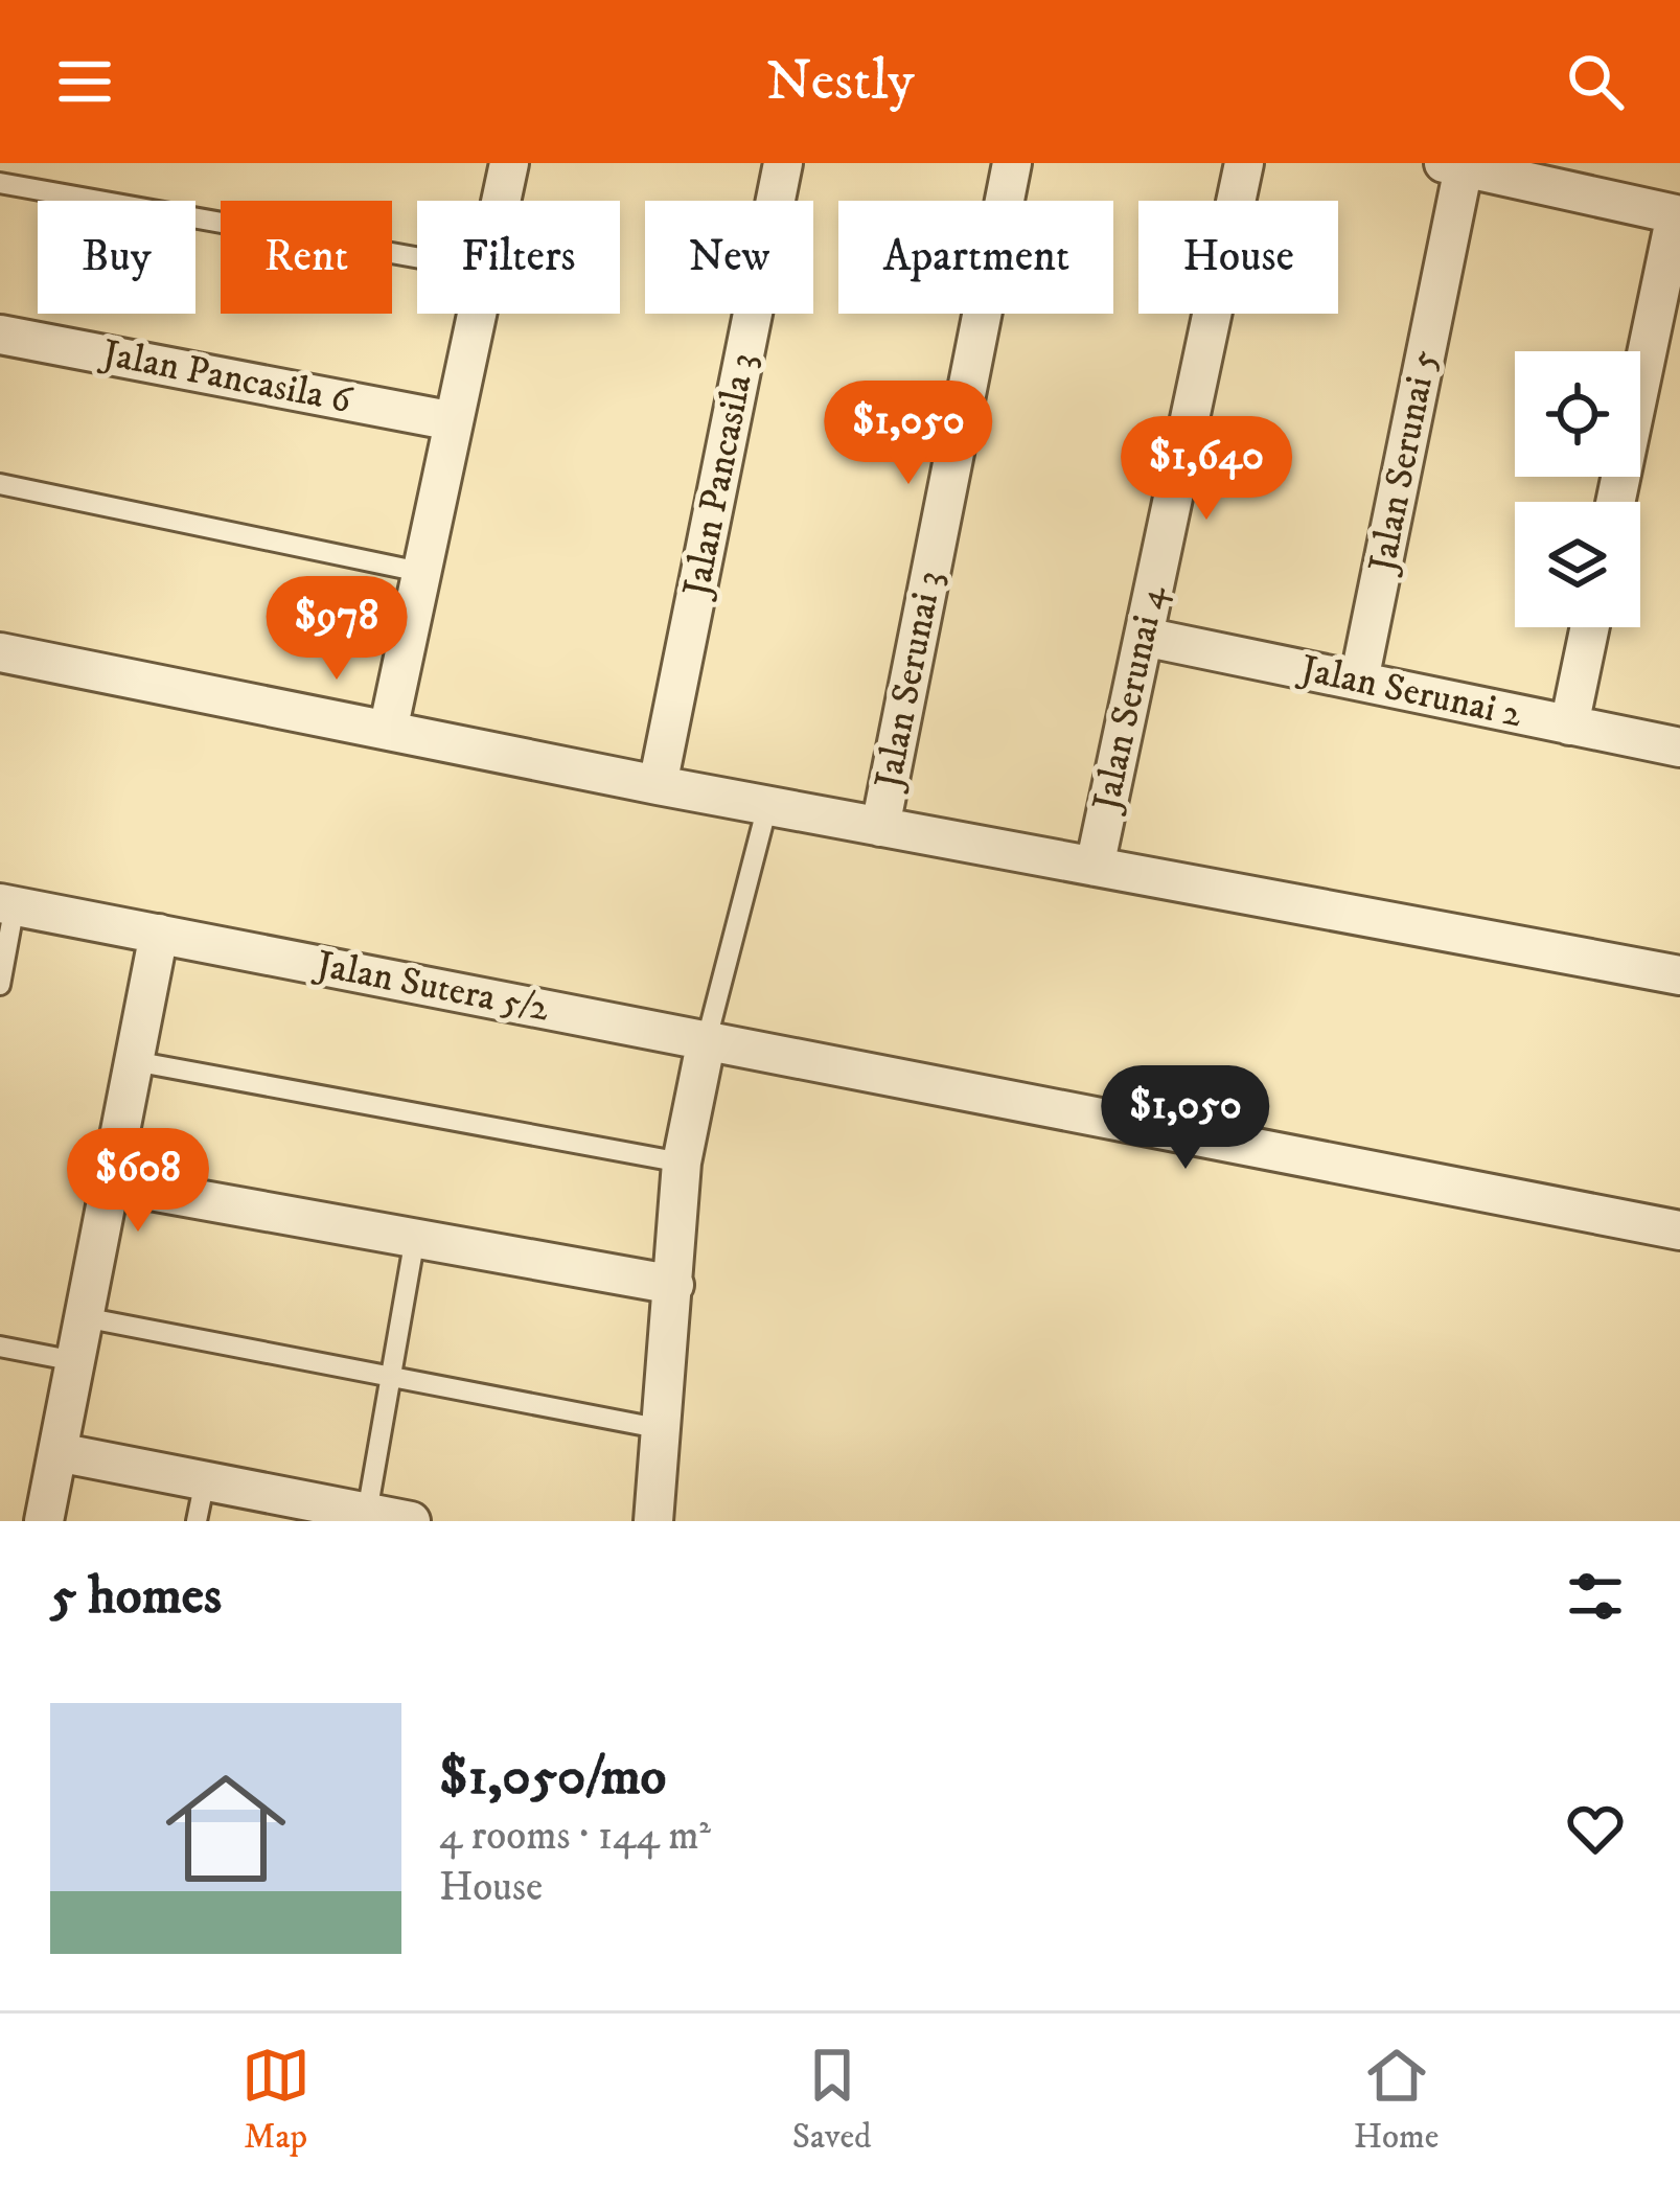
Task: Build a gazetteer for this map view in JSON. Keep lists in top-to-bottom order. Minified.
{"streets":{"street":["Jalan Pancasila 6","Jalan Serunai 5","Jalan Pancasila 3","Jalan Serunai 3","Jalan Serunai 2","Jalan Serunai 4","Jalan Sutera 5/2"]},"crossings":[["Jalan Serunai 5","Jalan Serunai 2"],["Jalan Serunai 2","Jalan Serunai 4"]],"page":{"header":"Nestly","chip":["Buy","Rent","Filters","New","Apartment","House"],"price":["$1,050","$1,640","$978","$1,050","$608"],"heading":"5 homes","list":[{"name":"$1,050/mo","note":"4 rooms · 144 m² · House"}],"tabs":["Map","Saved","Home"]}}
